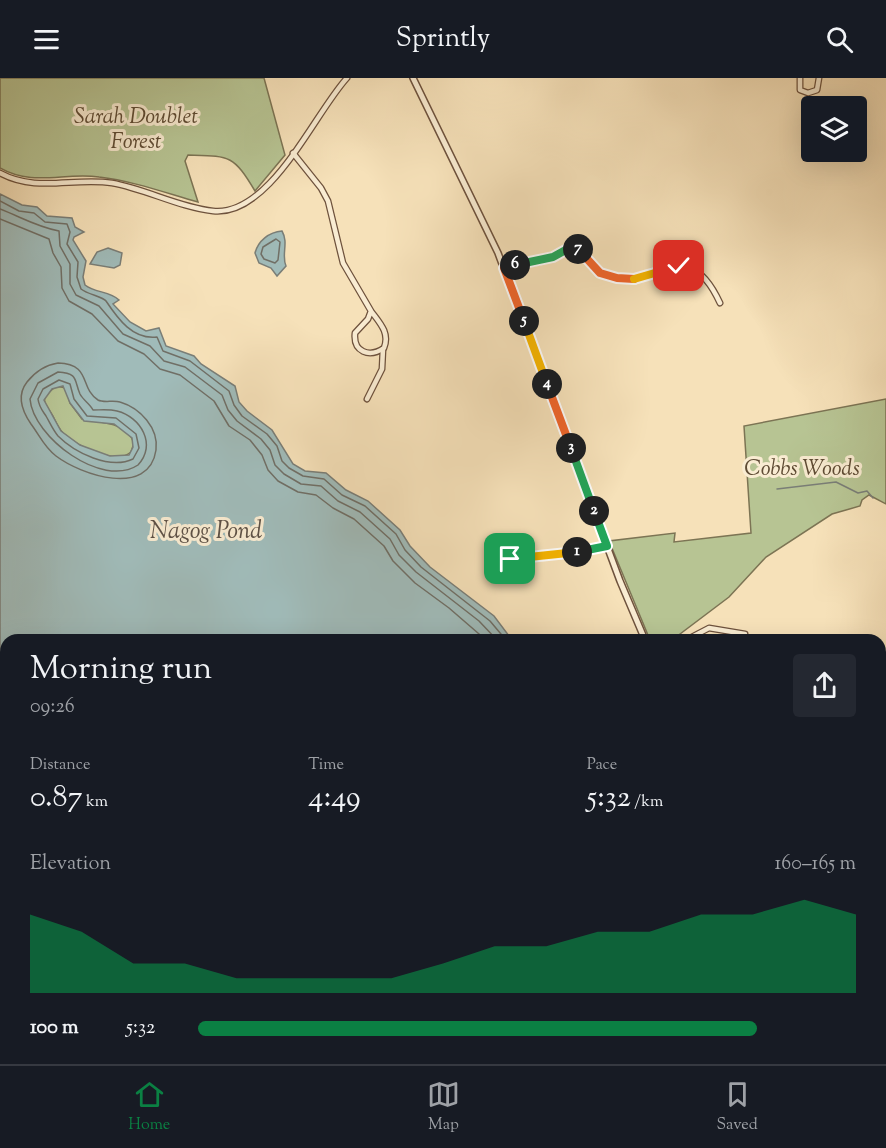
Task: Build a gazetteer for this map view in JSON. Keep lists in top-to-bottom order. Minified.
{"water":["Nagog Pond"],"parks":["Sarah Doublet Forest","Cobbs Woods"],"page":{"header":"Sprintly","pins":["7","6","5","4","3","2","1"],"heading":["Morning run","09:26"],"stats":[["Distance","0.87 km"],["Time","4:49"],["Pace","5:32 /km"]],"chart":["Elevation","160–165 m"],"list":[{"name":"100 m","note":"5:32"}],"tabs":["Home","Map","Saved"]}}
